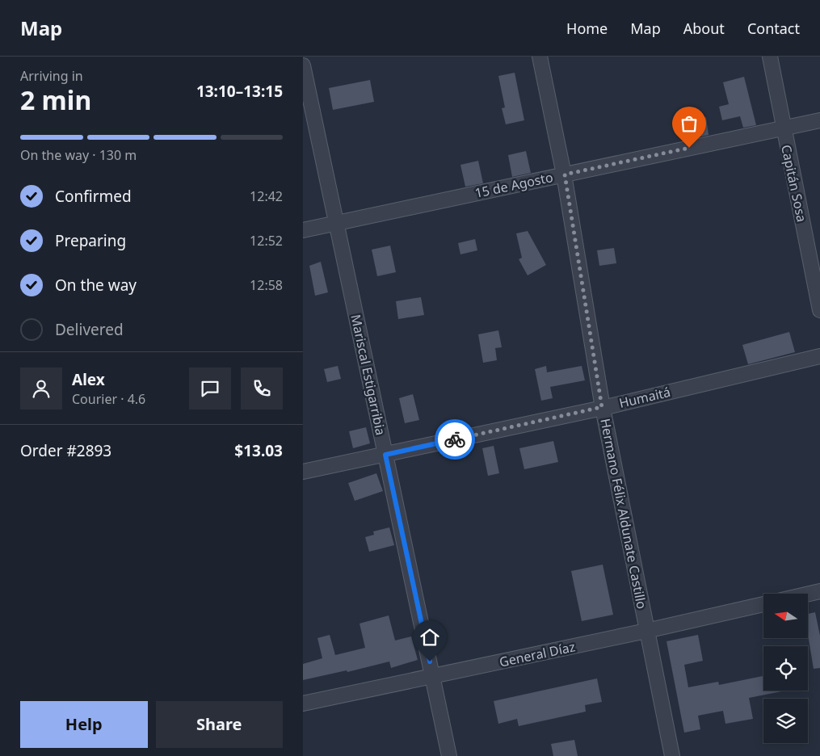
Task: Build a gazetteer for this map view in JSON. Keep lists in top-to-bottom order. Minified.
{"streets":{"street":["Capitán Sosa","15 de Agosto","Mariscal Estigarribia","Humaitá","Hermano Félix Aldunate Castillo","General Díaz"]},"crossings":[["Capitán Sosa","15 de Agosto"],["15 de Agosto","Mariscal Estigarribia"],["15 de Agosto","Hermano Félix Aldunate Castillo"],["Mariscal Estigarribia","Humaitá"],["Mariscal Estigarribia","General Díaz"],["Humaitá","Hermano Félix Aldunate Castillo"],["Hermano Félix Aldunate Castillo","General Díaz"]],"north":"left","page":{"header":"Map","nav":["Home","Map","About","Contact"],"heading":["2 min","Arriving in","13:10–13:15"],"panel":["Alex","Courier · 4.6","Order #2893","$13.03"],"bar":"On the way · 130 m","list":[["Confirmed","12:42"],["Preparing","12:52"],["On the way","12:58"],"Delivered"],"buttons":["Help","Share"]}}
